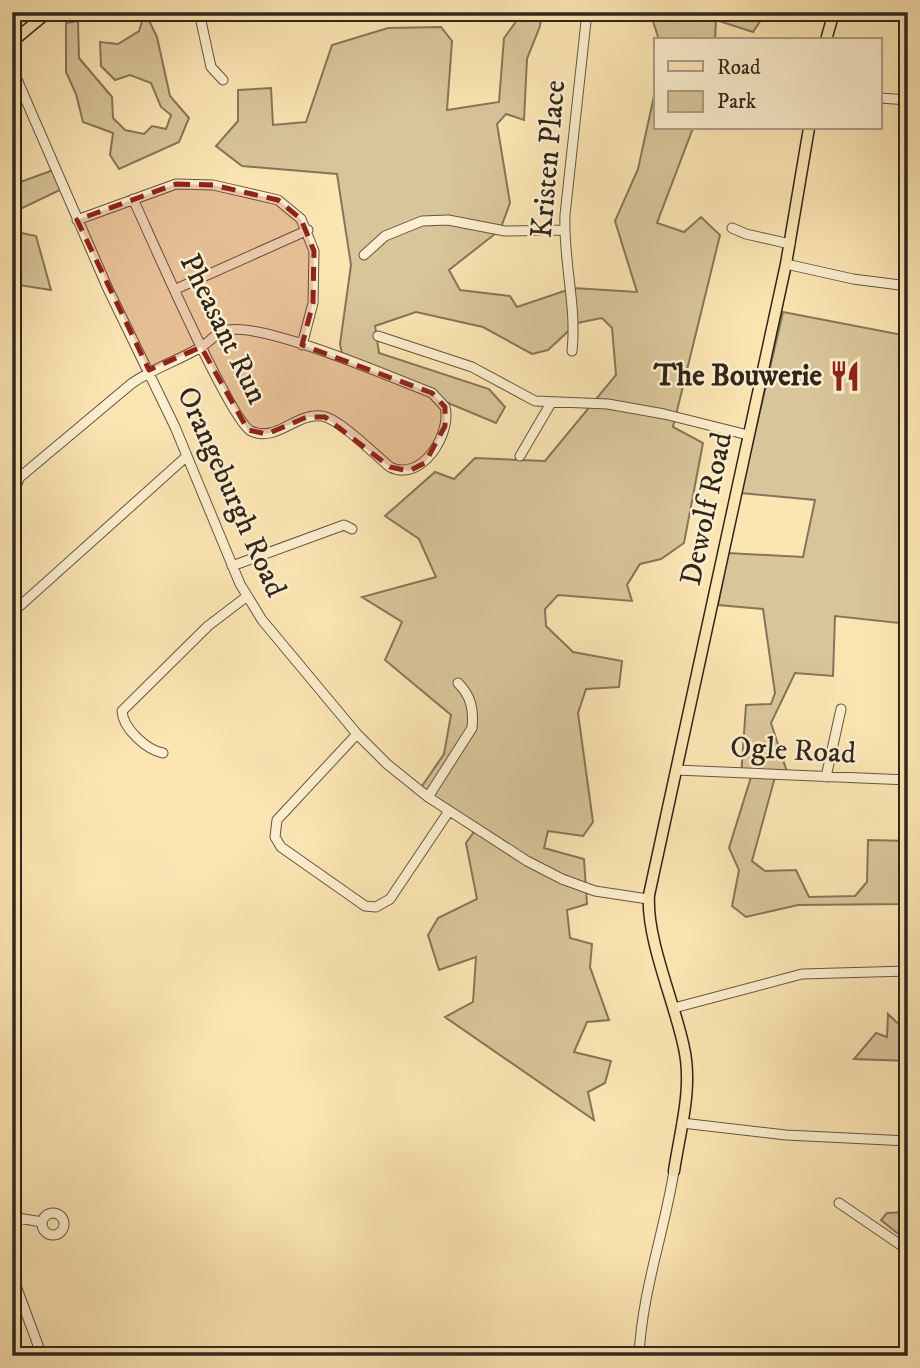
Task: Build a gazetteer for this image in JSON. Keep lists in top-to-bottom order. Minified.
{"streets":{"main road":["Dewolf Road"],"street":["Kristen Place","Pheasant Run","Orangeburgh Road","Ogle Road"]},"crossings":[["Orangeburgh Road","Dewolf Road"],["Dewolf Road","Ogle Road"]],"places":{"restaurant":["The Bouwerie"]},"legend":["Road","Park"]}
